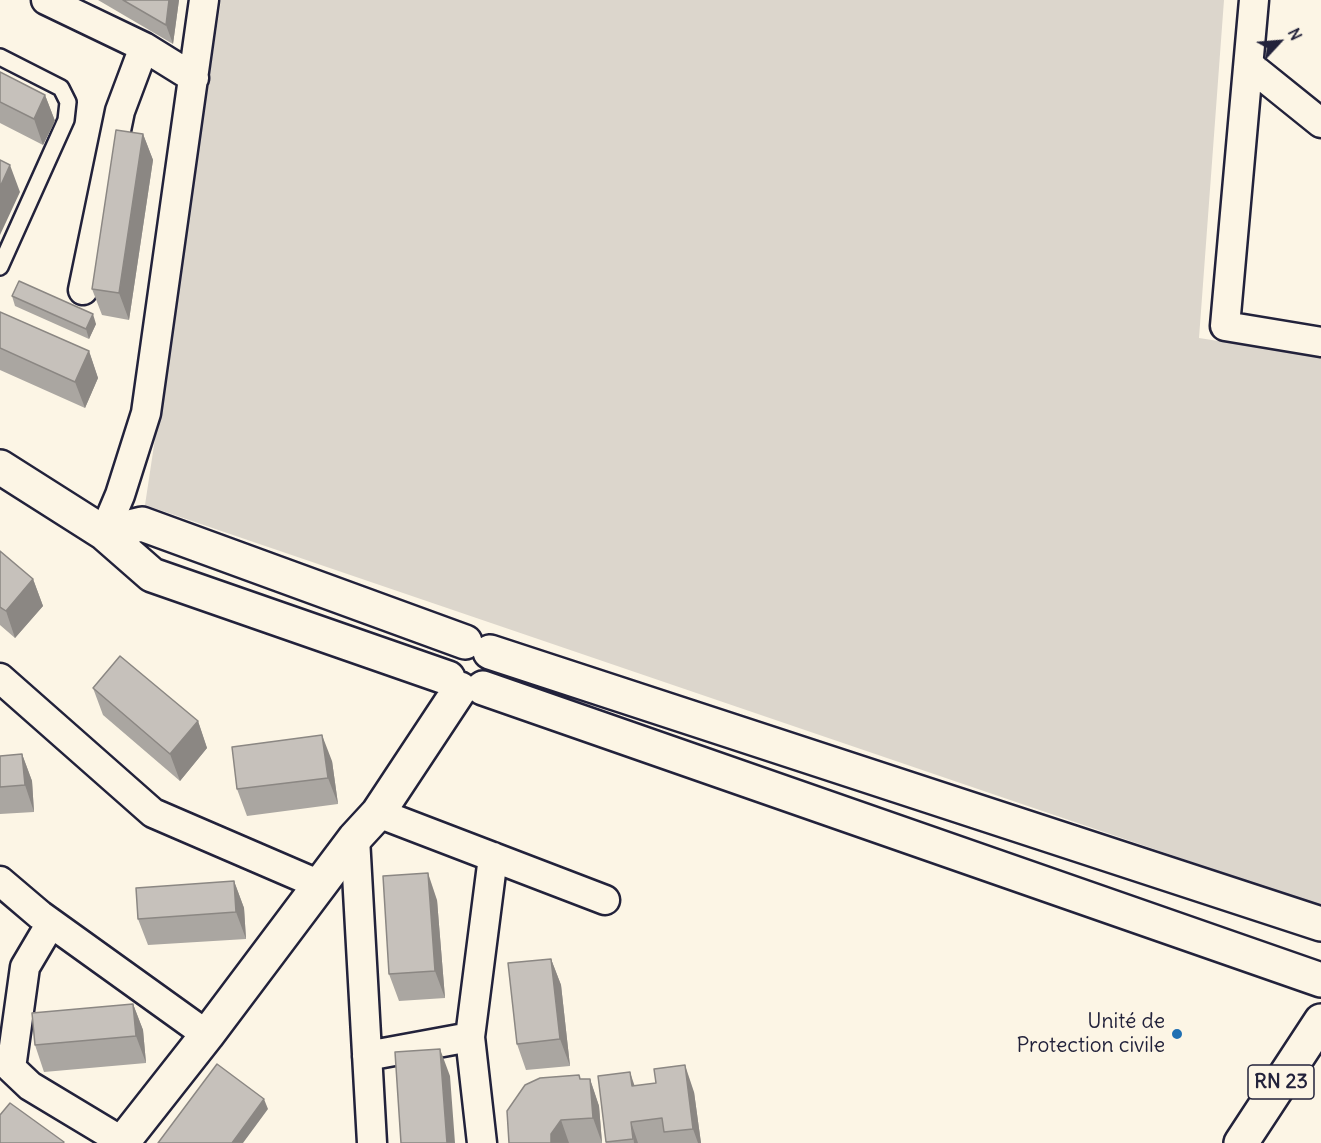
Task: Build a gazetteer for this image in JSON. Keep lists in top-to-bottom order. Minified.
{"streets":{"street":["RN 23"]},"places":["Unité de Protection civile"],"north":"top right"}
